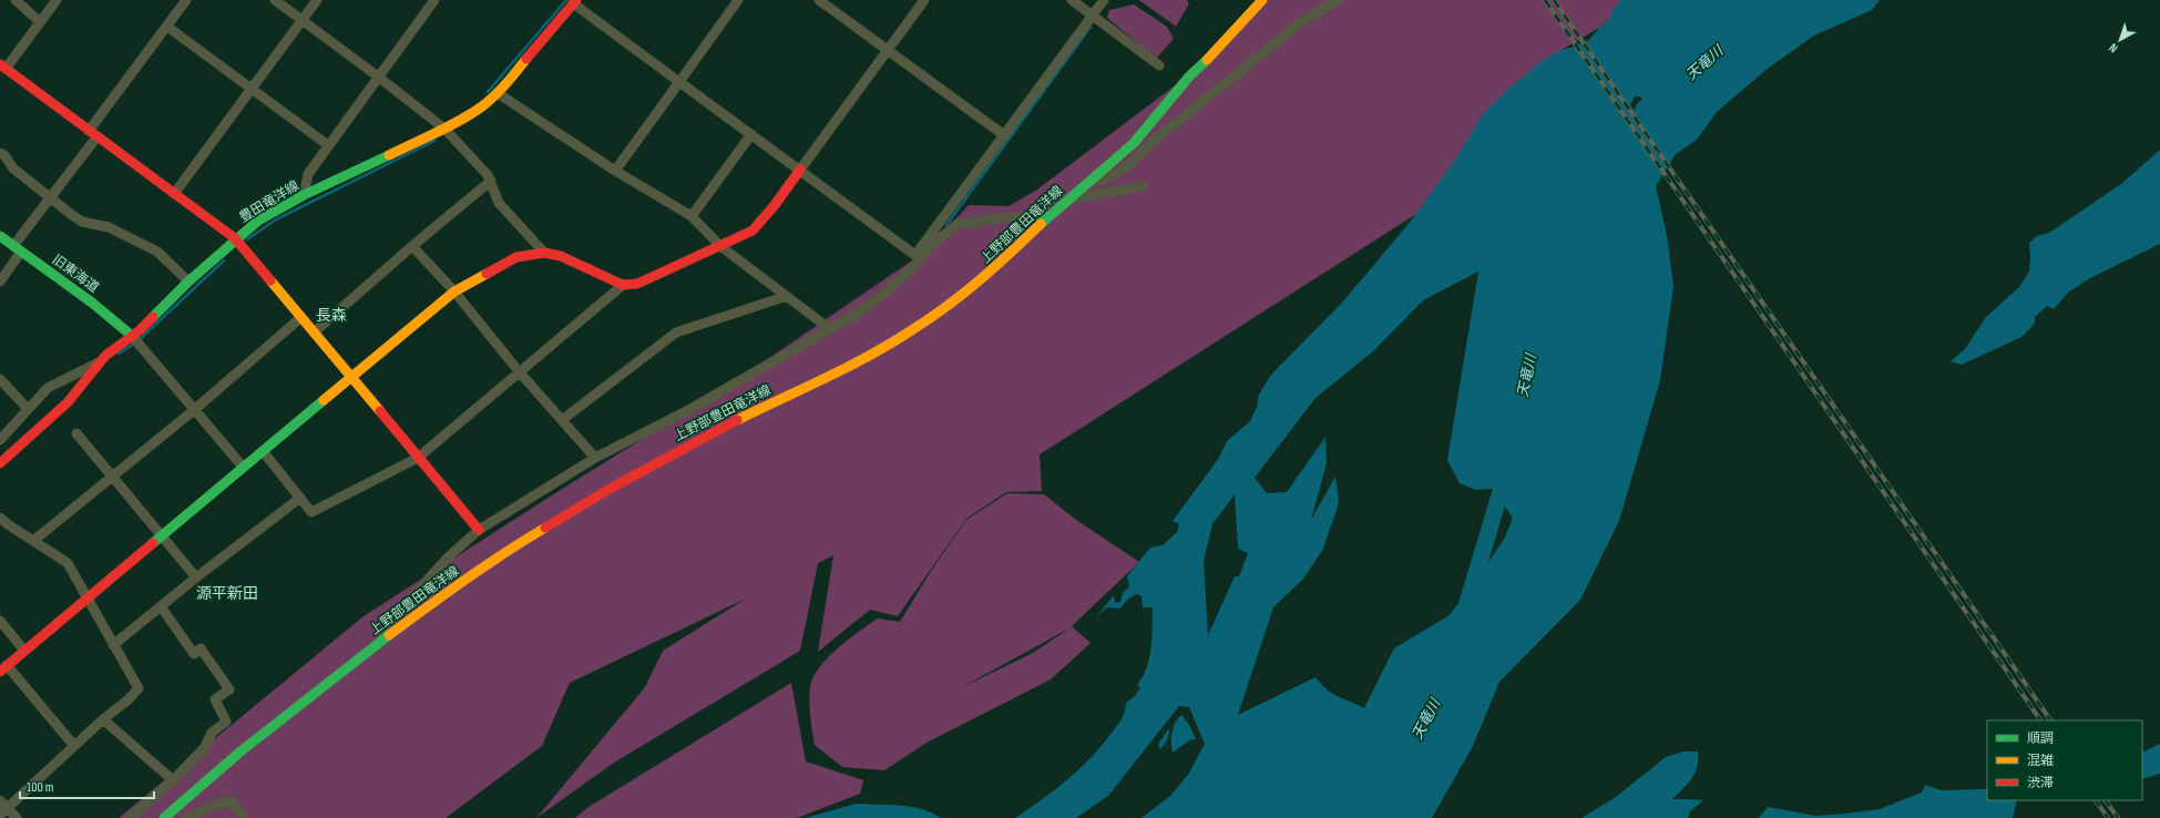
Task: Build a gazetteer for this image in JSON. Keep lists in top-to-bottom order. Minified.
{"streets":{"main road":["豊田竜洋線","上野部豊田竜洋線","旧東海道"]},"crossings":[["豊田竜洋線","旧東海道"]],"districts":["長森","源平新田"],"water":["天竜川"],"legend":["順調","混雑","渋滞"],"scale_bar":"100 m","north":"bottom left"}
